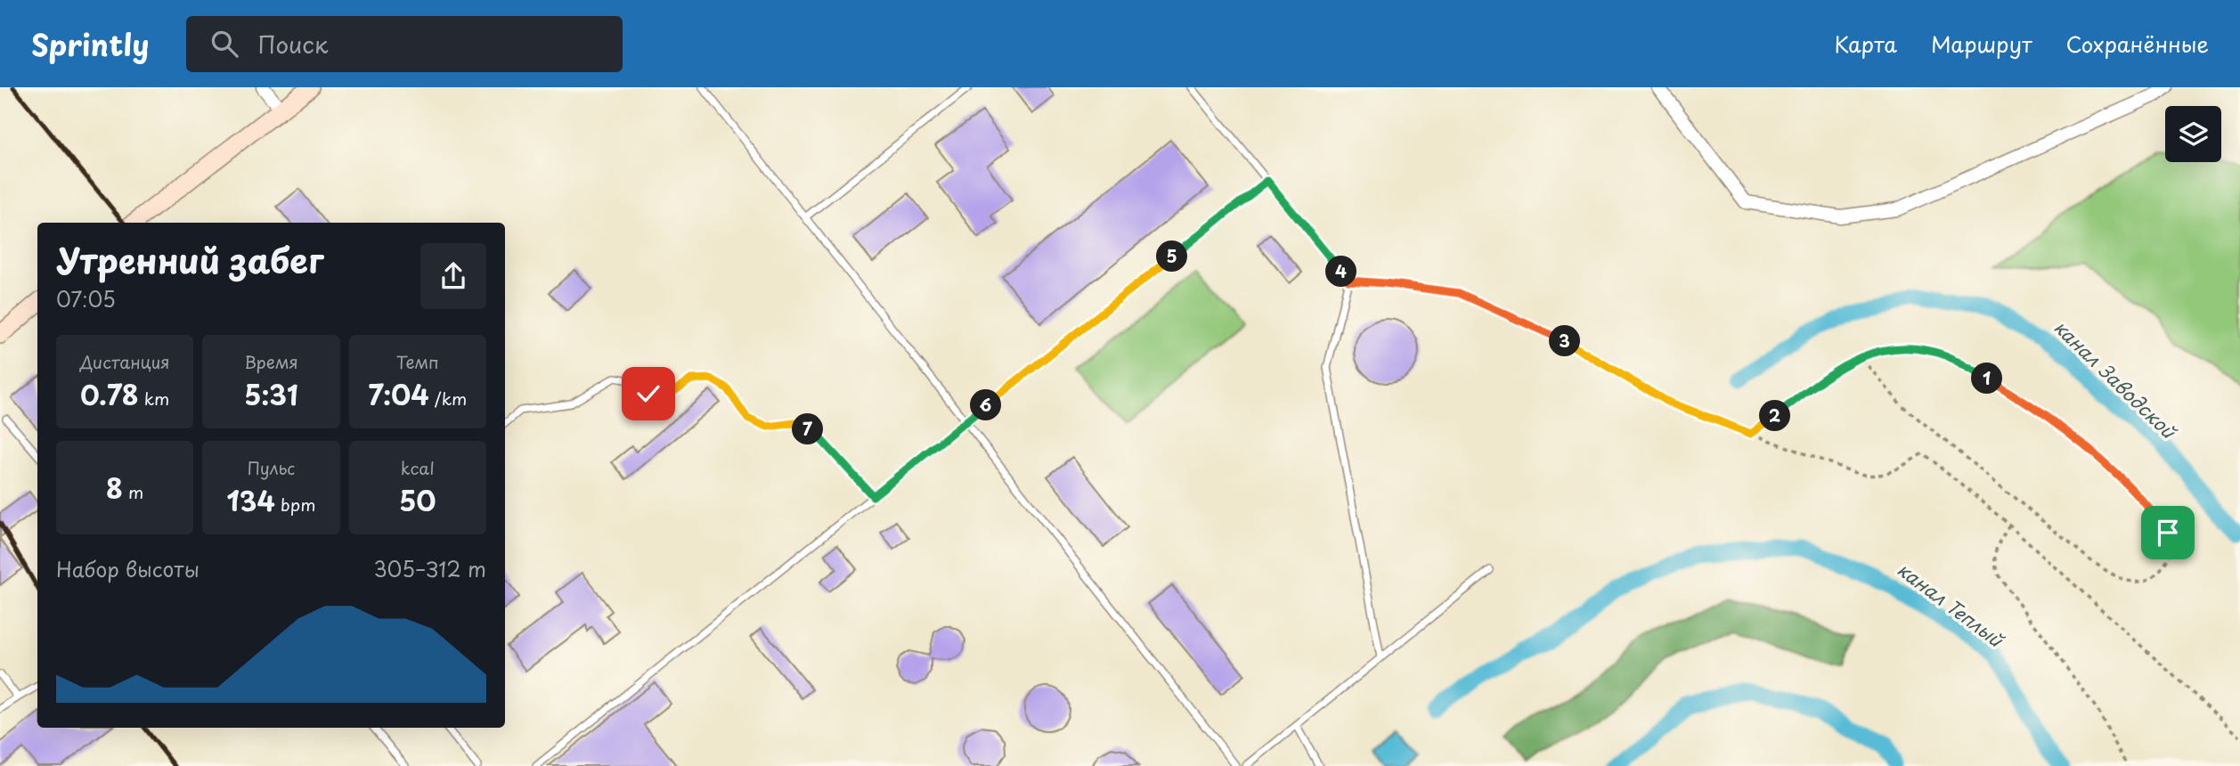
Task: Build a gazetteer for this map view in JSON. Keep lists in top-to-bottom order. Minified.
{"water":["канал Заводской","канал Теплый"],"page":{"header":"Sprintly","search":"Поиск","nav":["Карта","Маршрут","Сохранённые"],"heading":["Утренний забег","07:05"],"pins":["5","4","3","1","6","2","7"],"stats":[["Дистанция","0.78 km"],["Время","5:31"],["Темп","7:04 /km"],["8 m"],["Пульс","134 bpm"],["kcal","50"]],"chart":["Набор высоты","305–312 m"]}}
